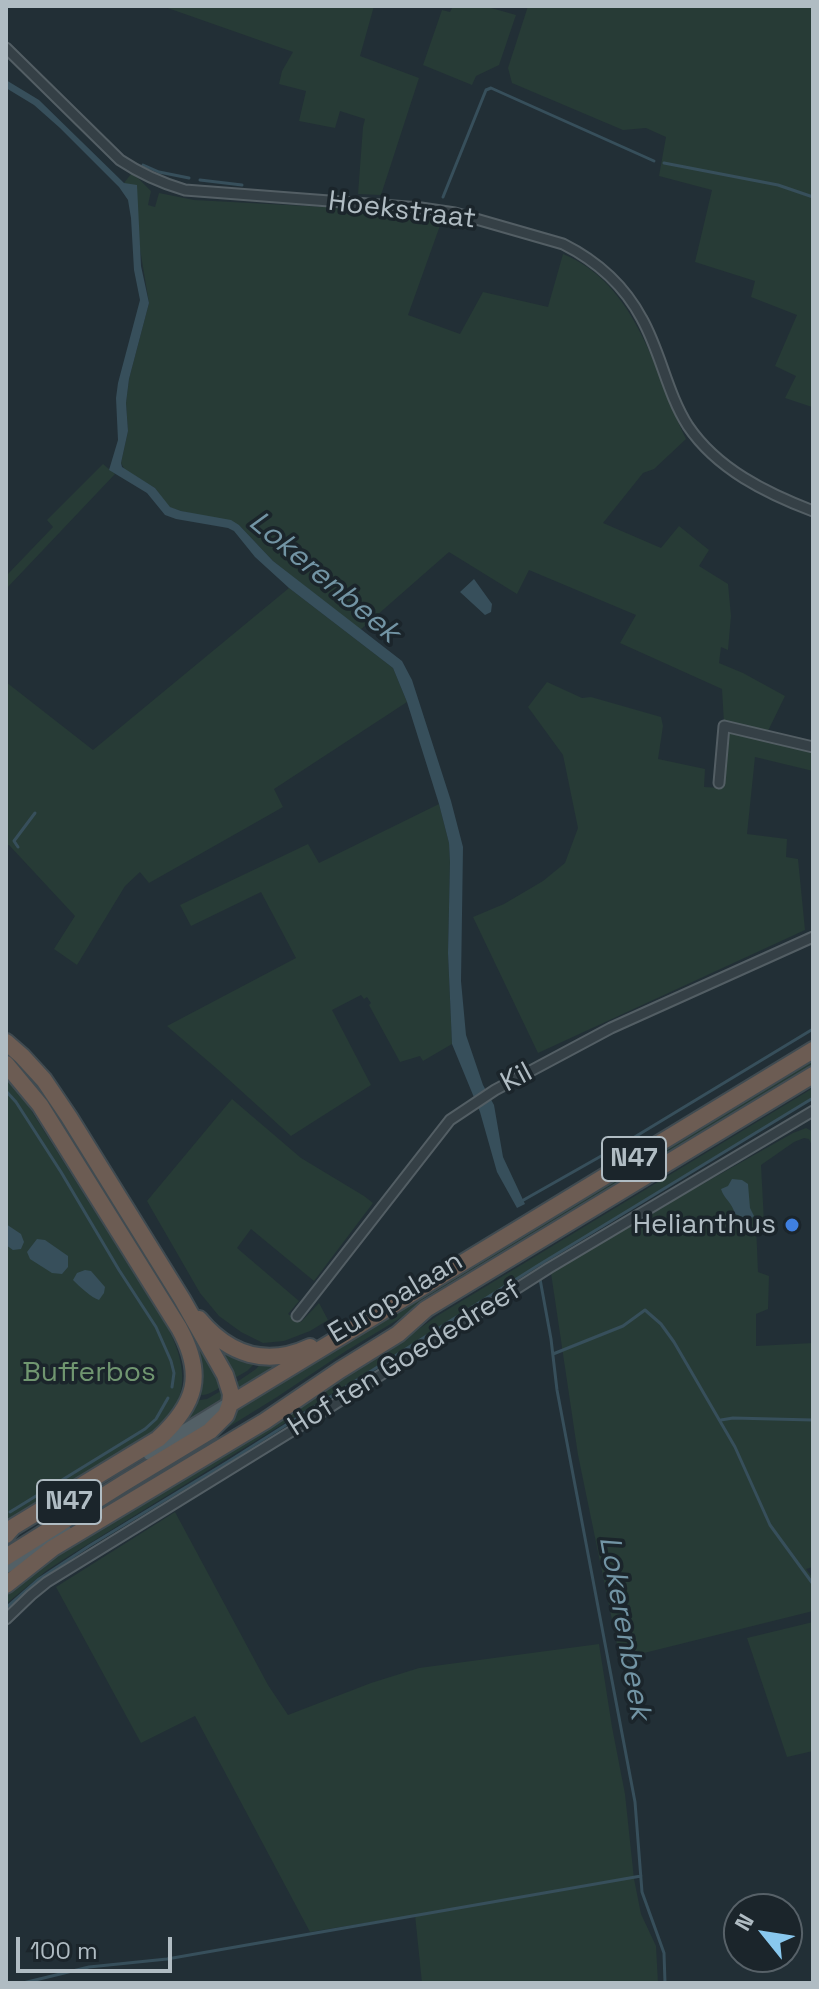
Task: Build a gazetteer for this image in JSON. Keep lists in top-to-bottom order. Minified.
{"streets":{"highway":["N47","Europalaan"],"street":["Hoekstraat","Kil","Hof ten Goededreef"]},"water":["Lokerenbeek"],"parks":["Bufferbos"],"places":["Helianthus"],"scale_bar":"100 m","north":"top left"}
